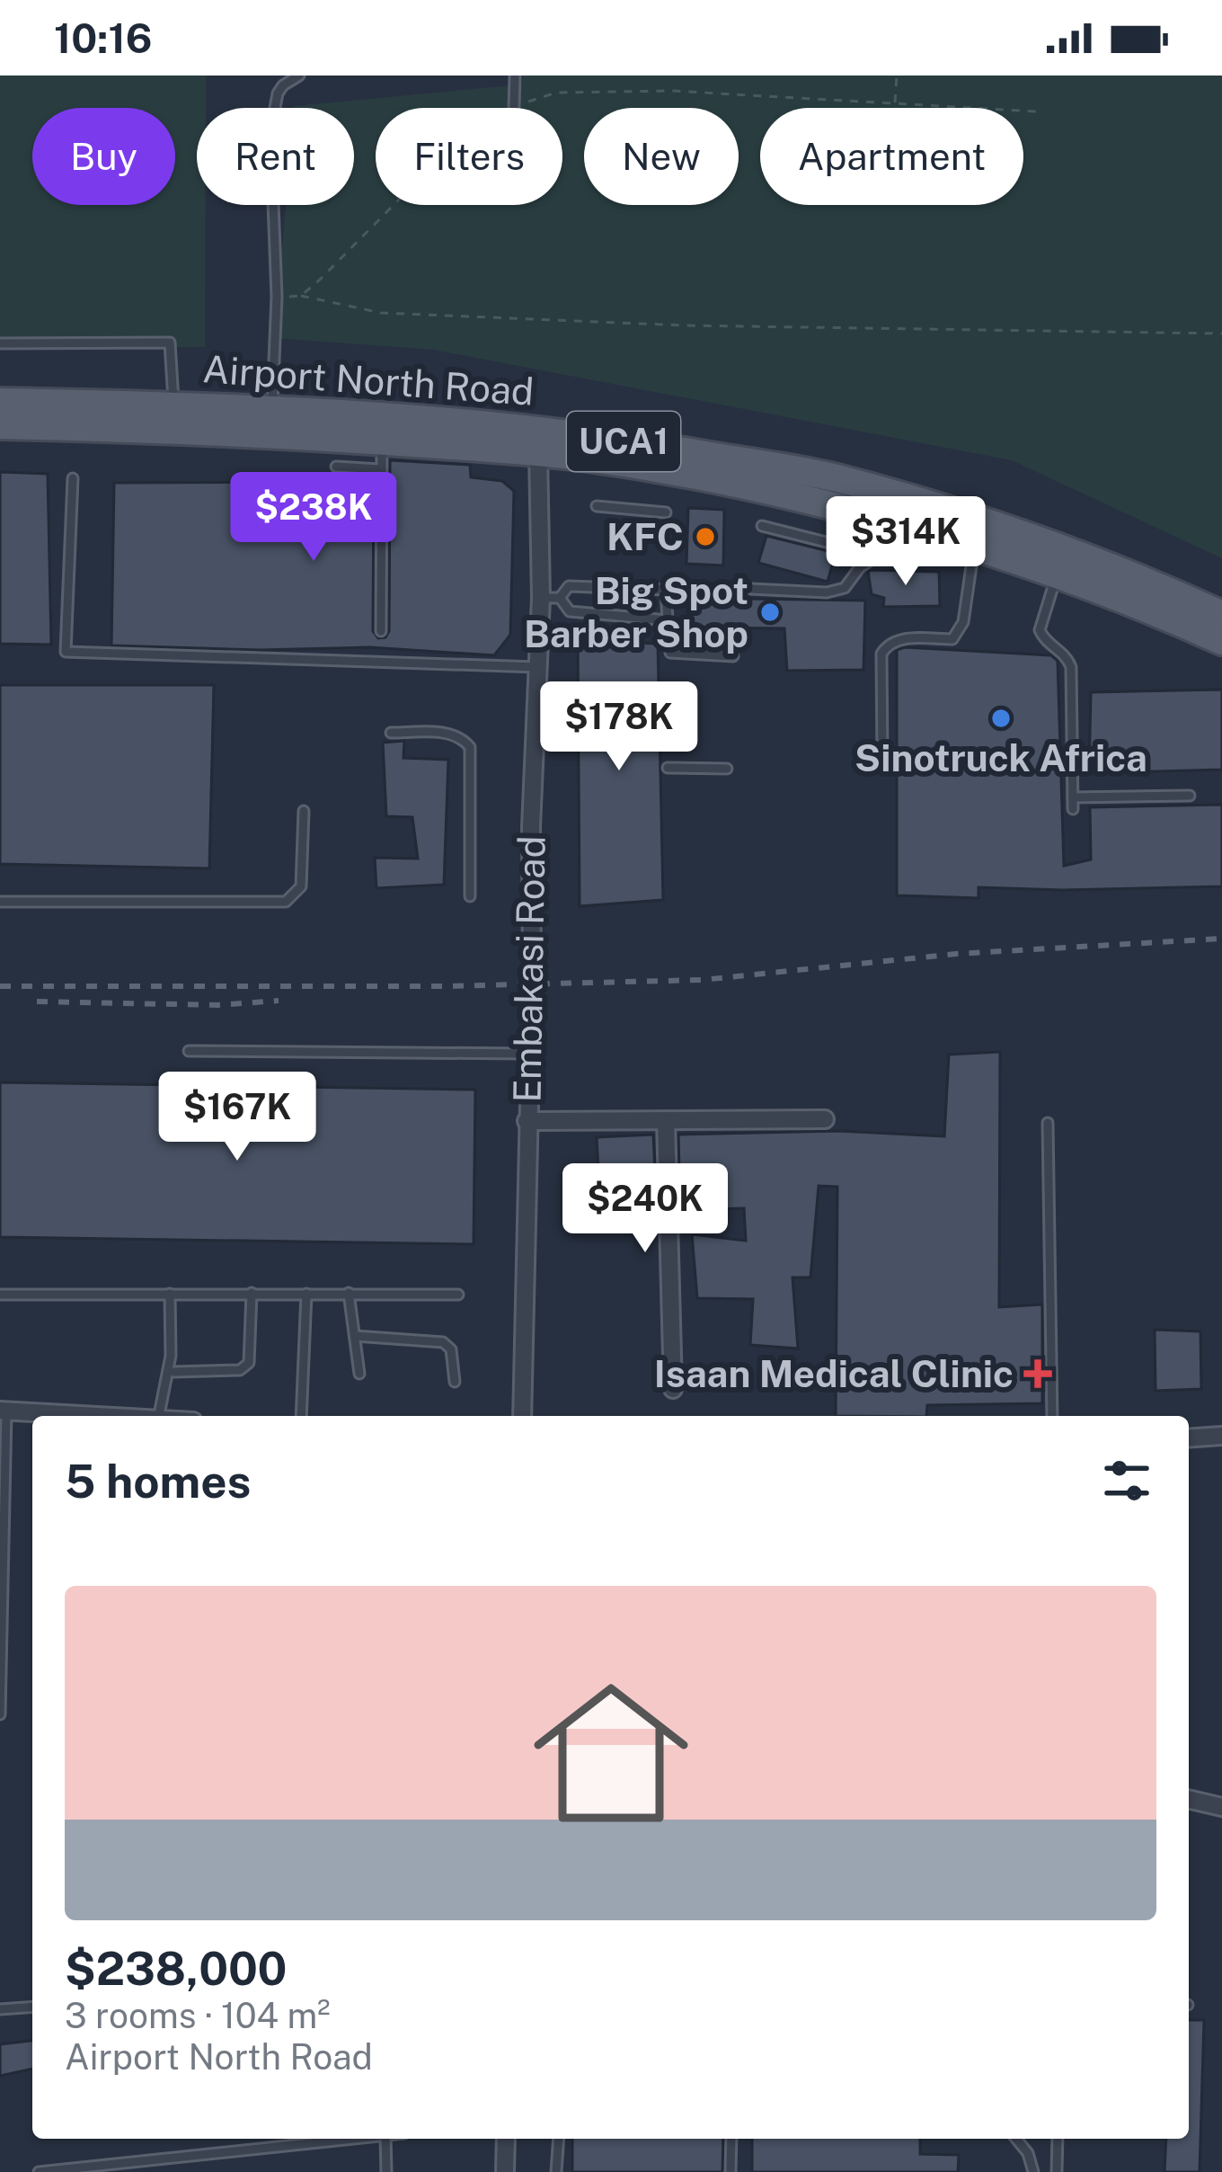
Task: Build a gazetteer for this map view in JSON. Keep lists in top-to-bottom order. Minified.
{"streets":{"main road":["Airport North Road","UCA1"],"street":["Embakasi Road"]},"crossings":[["Airport North Road","Embakasi Road"]],"places":{"other":["KFC","Big Spot Barber Shop","Sinotruck Africa"],"health":["Isaan Medical Clinic"]},"page":{"status":"10:16","chip":["Buy","Rent","Filters","New","Apartment"],"price":["$238K","$314K","$178K","$167K","$240K"],"heading":"5 homes","list":[{"name":"$238,000","note":"3 rooms · 104 m² · Airport North Road"}]}}
